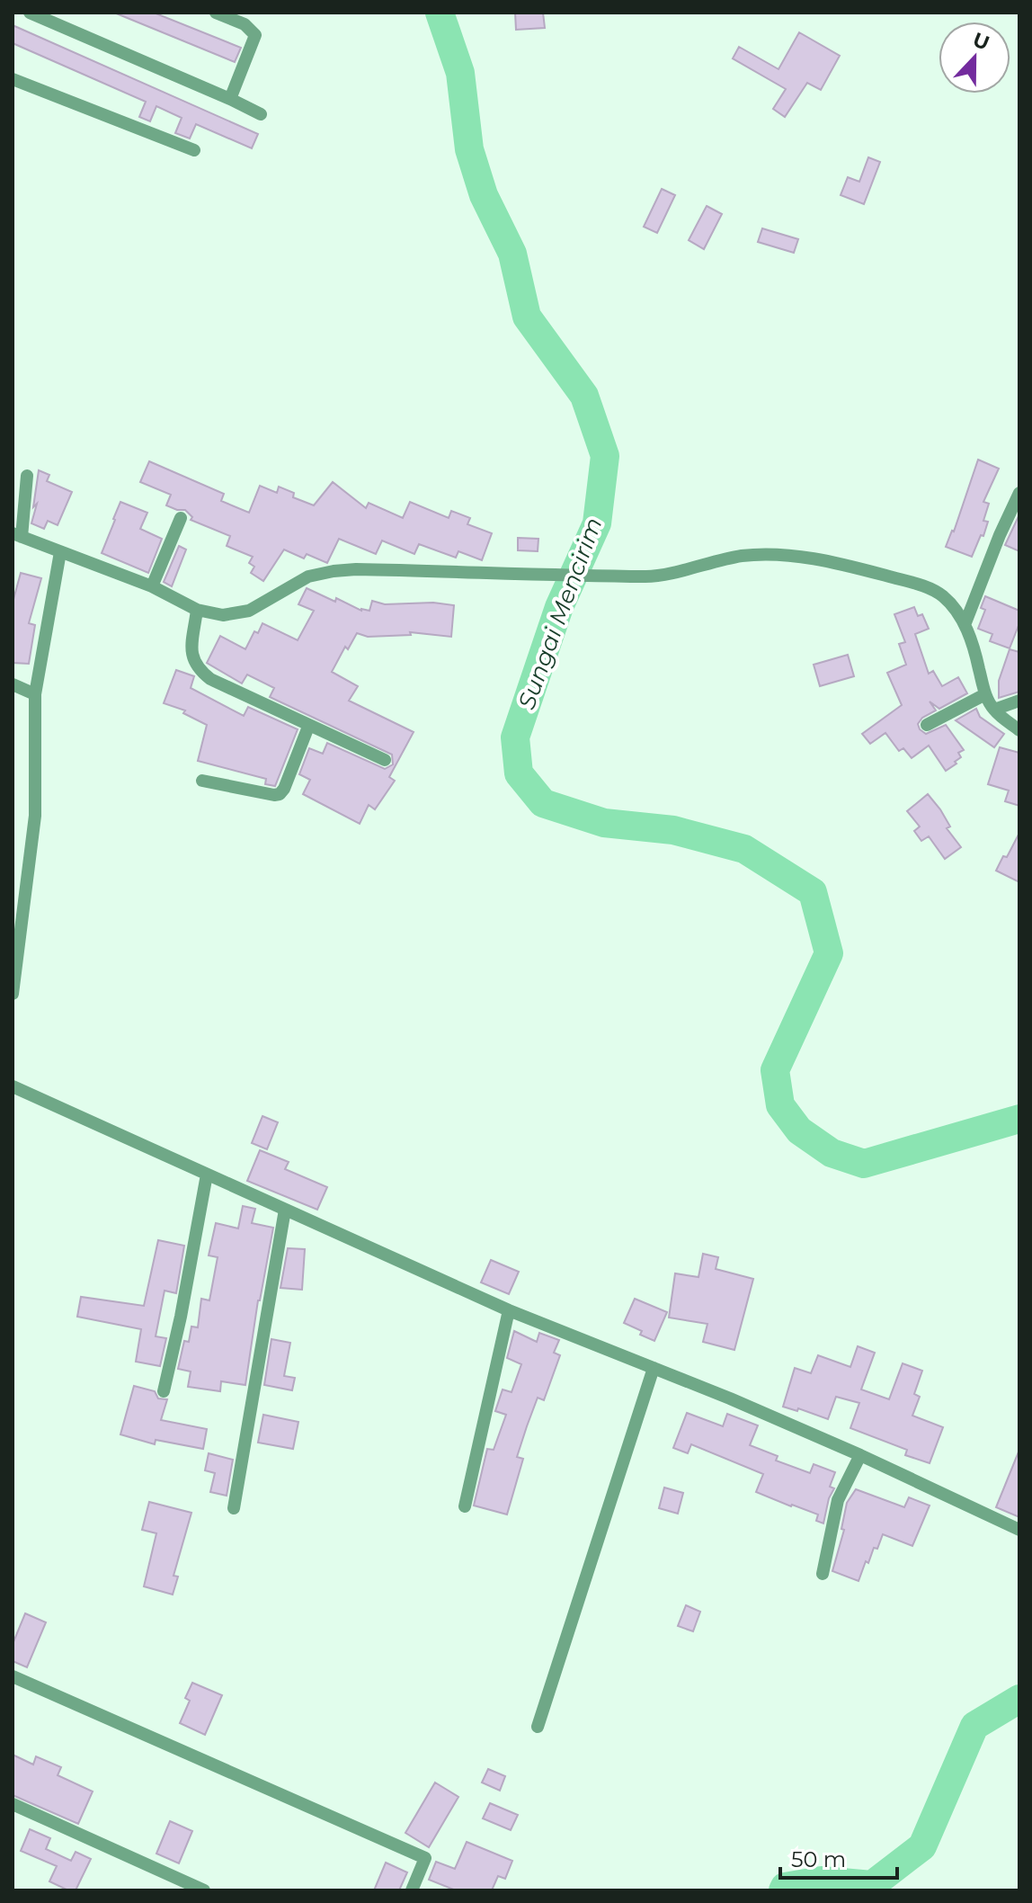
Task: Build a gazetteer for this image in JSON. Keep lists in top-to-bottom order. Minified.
{"water":["Sungai Mencirim"],"scale_bar":"50 m","north":"top"}
